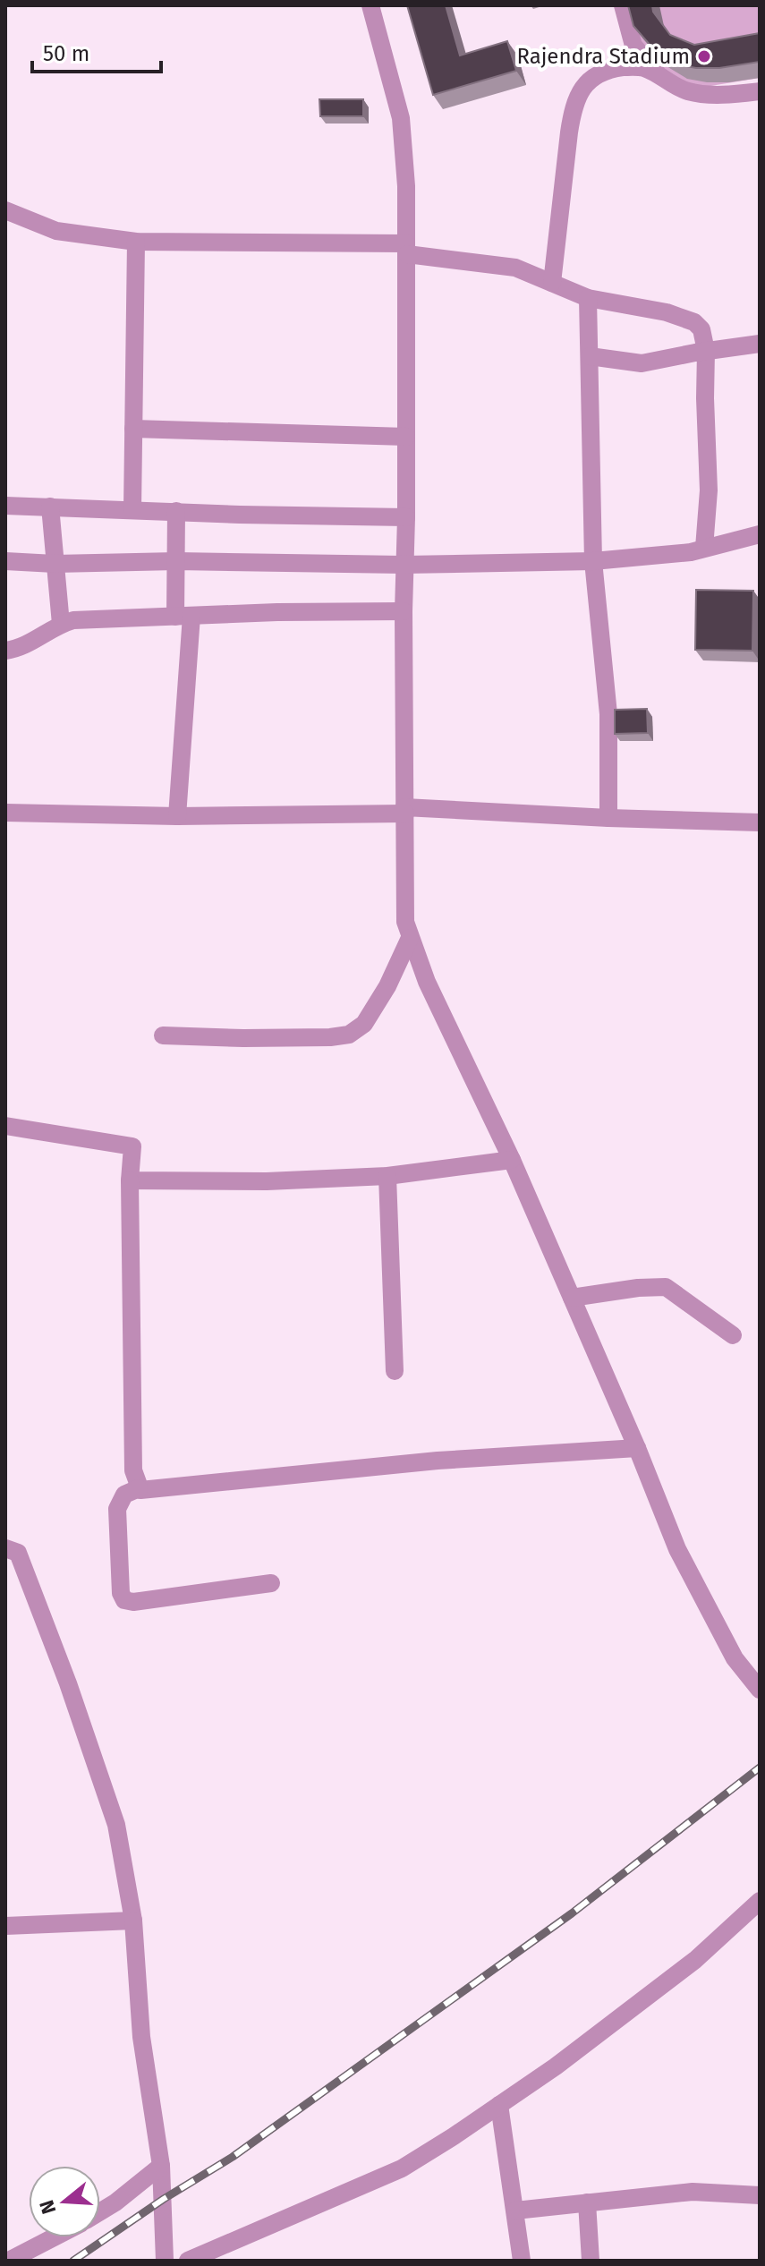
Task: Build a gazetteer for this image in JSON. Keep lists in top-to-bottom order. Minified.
{"places":["Rajendra Stadium"],"scale_bar":"50 m","north":"left"}
